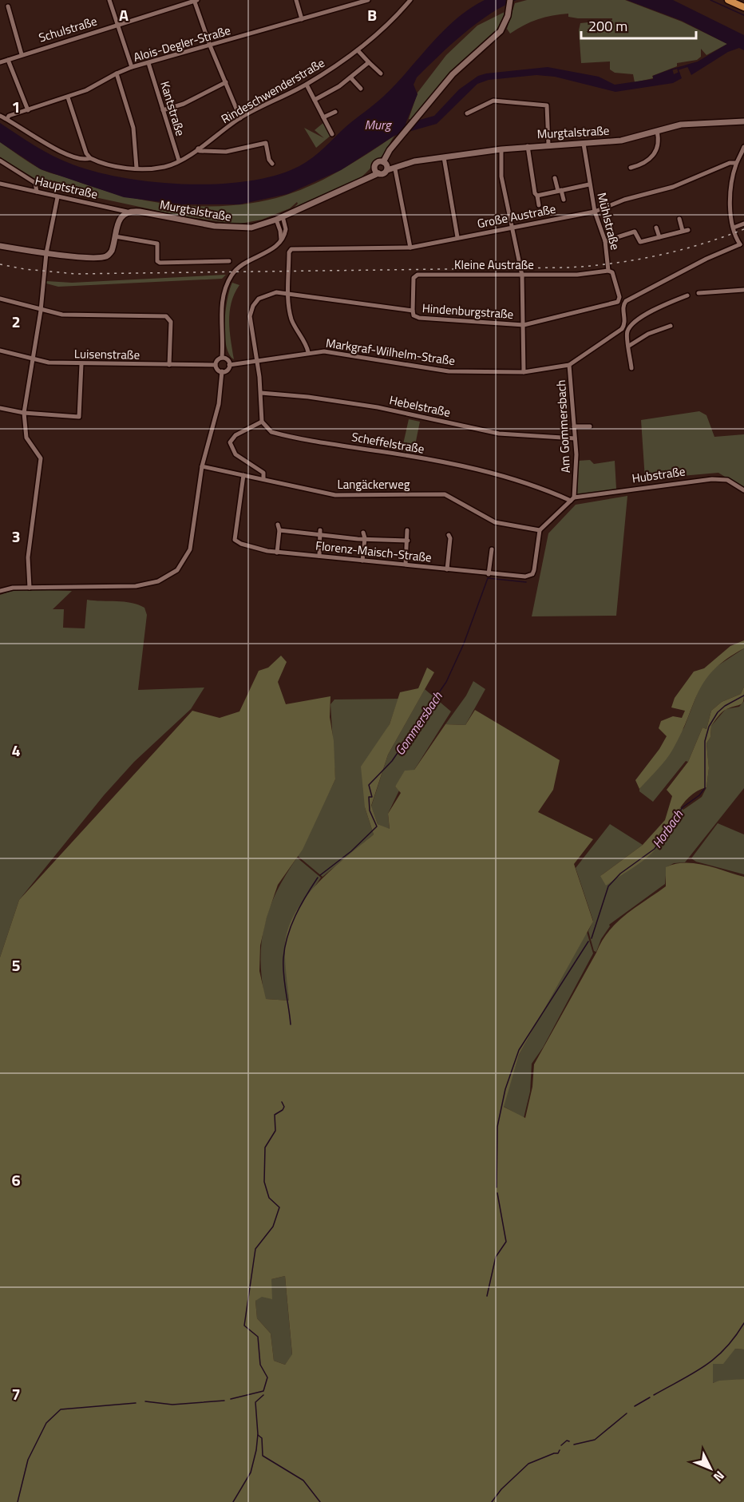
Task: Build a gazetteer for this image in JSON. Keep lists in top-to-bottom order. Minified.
{"streets":{"street":["Schulstraße","Alois-Degler-Straße","Rindeschwenderstraße","Kantstraße","Murgtalstraße","Hauptstraße","Große Austraße","Mühlstraße","Kleine Austraße","Hindenburgstraße","Markgraf-Wilhelm-Straße","Luisenstraße","Hebelstraße","Am Gommersbach","Scheffelstraße","Hubstraße","Langäckerweg","Florenz-Maisch-Straße"]},"crossings":[["Alois-Degler-Straße","Rindeschwenderstraße"],["Alois-Degler-Straße","Kantstraße"],["Rindeschwenderstraße","Kantstraße"],["Murgtalstraße","Hauptstraße"],["Murgtalstraße","Mühlstraße"],["Große Austraße","Mühlstraße"],["Große Austraße","Hindenburgstraße"],["Mühlstraße","Kleine Austraße"],["Mühlstraße","Hindenburgstraße"],["Kleine Austraße","Hindenburgstraße"],["Hindenburgstraße","Markgraf-Wilhelm-Straße"],["Markgraf-Wilhelm-Straße","Luisenstraße"],["Markgraf-Wilhelm-Straße","Am Gommersbach"],["Hebelstraße","Am Gommersbach"],["Am Gommersbach","Scheffelstraße"],["Am Gommersbach","Hubstraße"],["Scheffelstraße","Hubstraße"],["Langäckerweg","Florenz-Maisch-Straße"]],"water":["Murg","Gommersbach","Horbach"],"scale_bar":"200 m","north":"bottom right","grid":{"columns":["A","B"],"rows":["1","2","3","4","5","6","7"]}}
